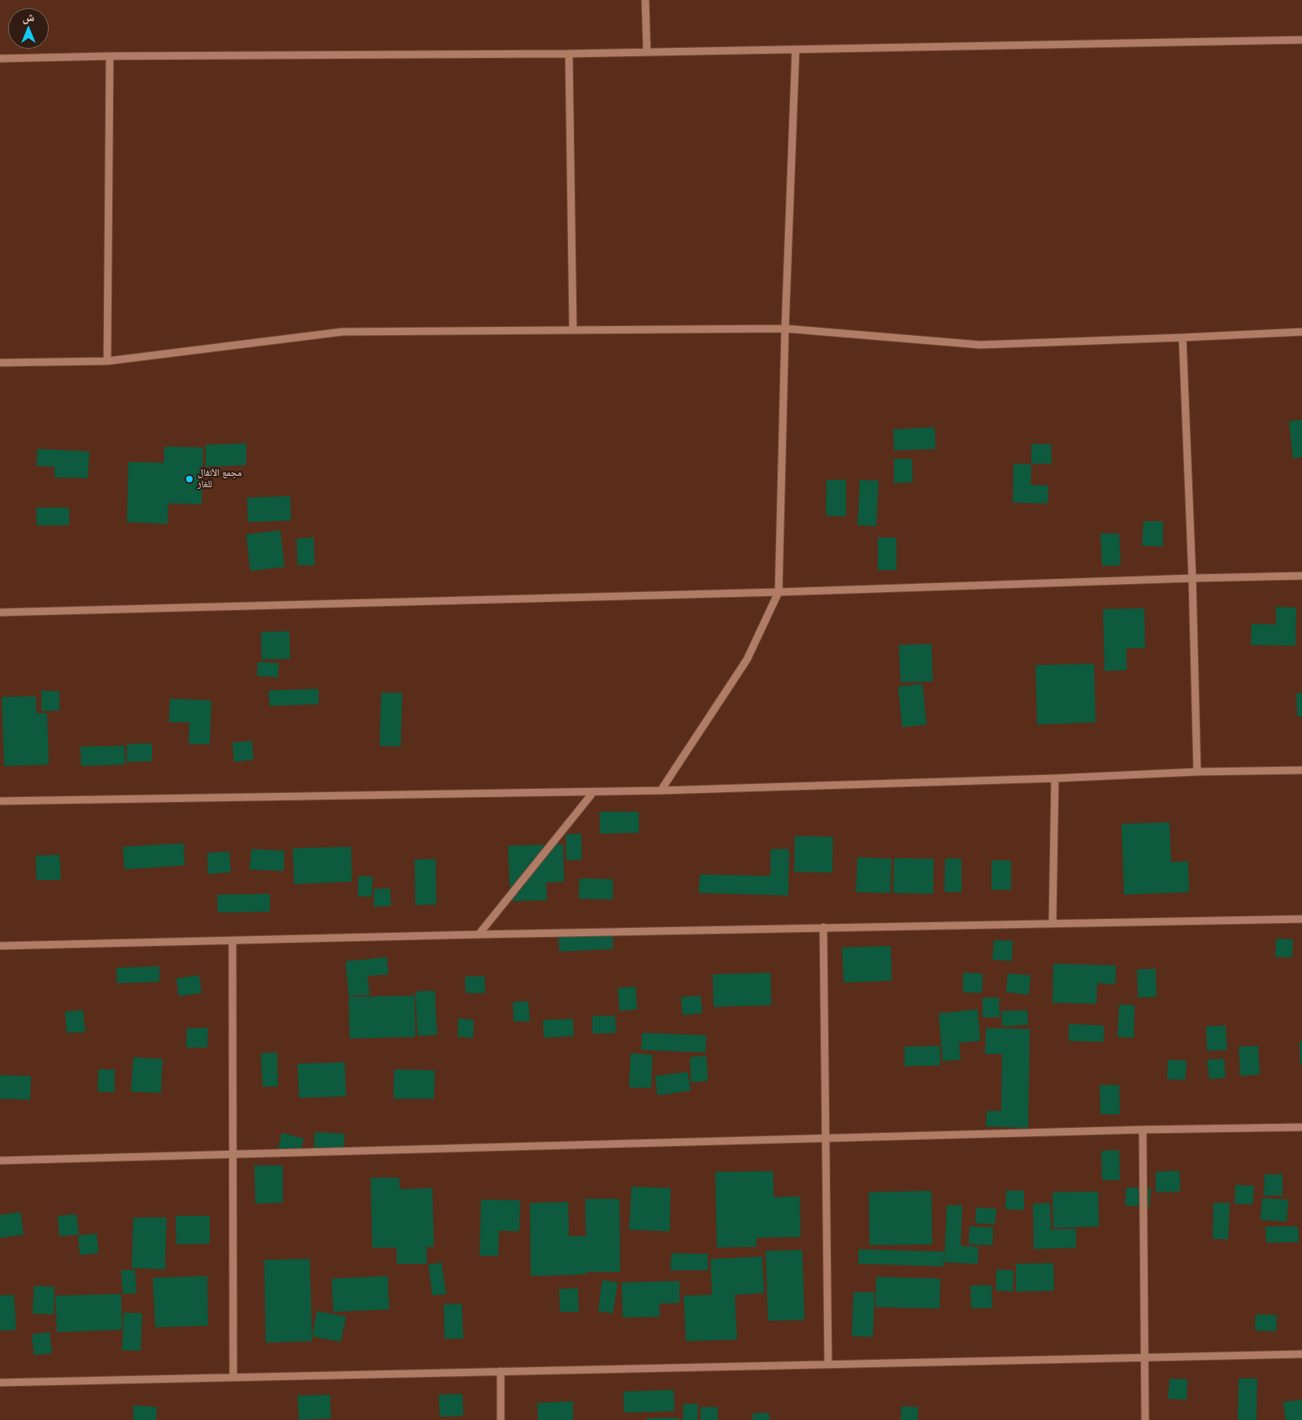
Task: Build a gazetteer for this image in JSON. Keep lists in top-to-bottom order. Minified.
{"places":["مجمع الأنفال للغاز"],"north":"top"}
